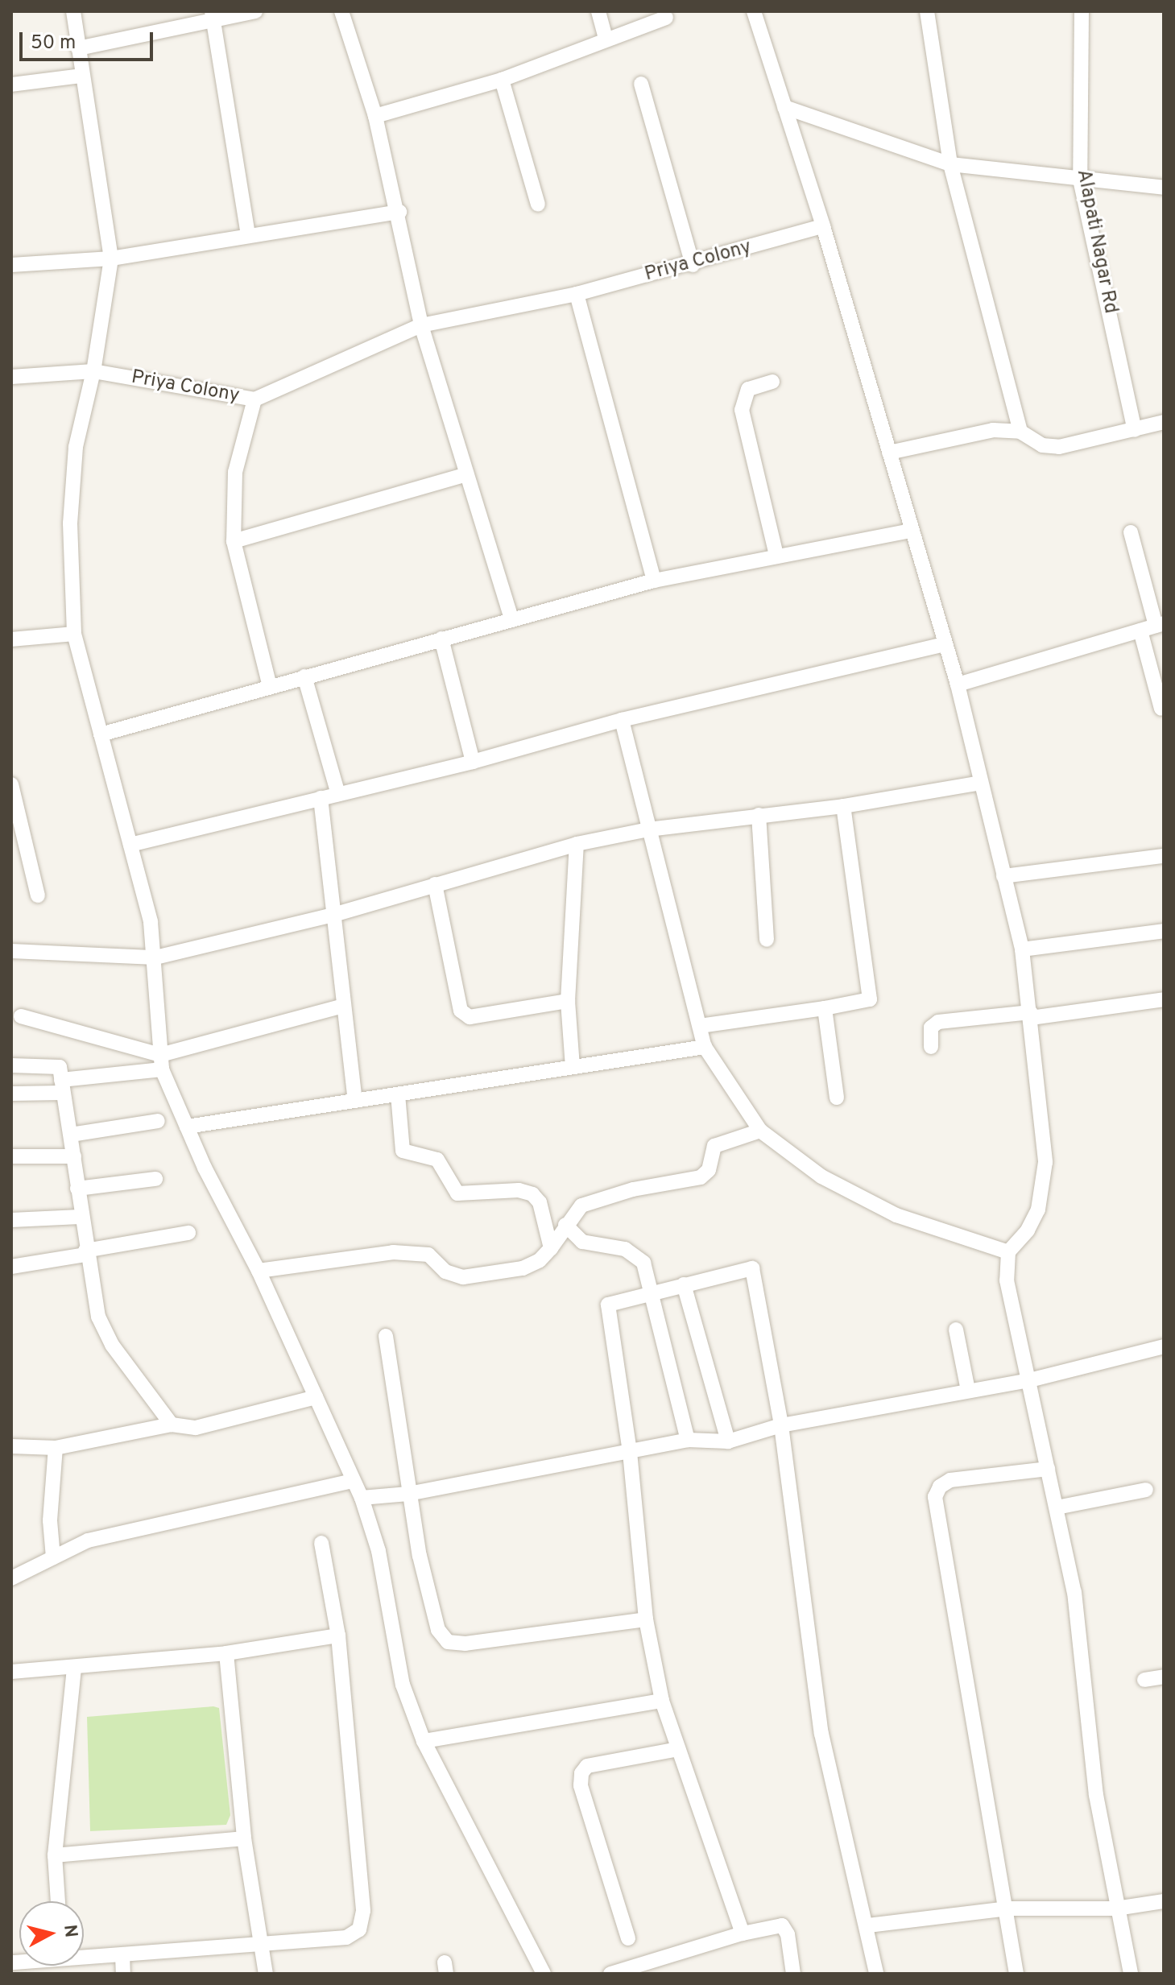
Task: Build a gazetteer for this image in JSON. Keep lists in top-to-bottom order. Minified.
{"streets":{"street":["Alapati Nagar Rd","Priya Colony"]},"scale_bar":"50 m","north":"right"}
